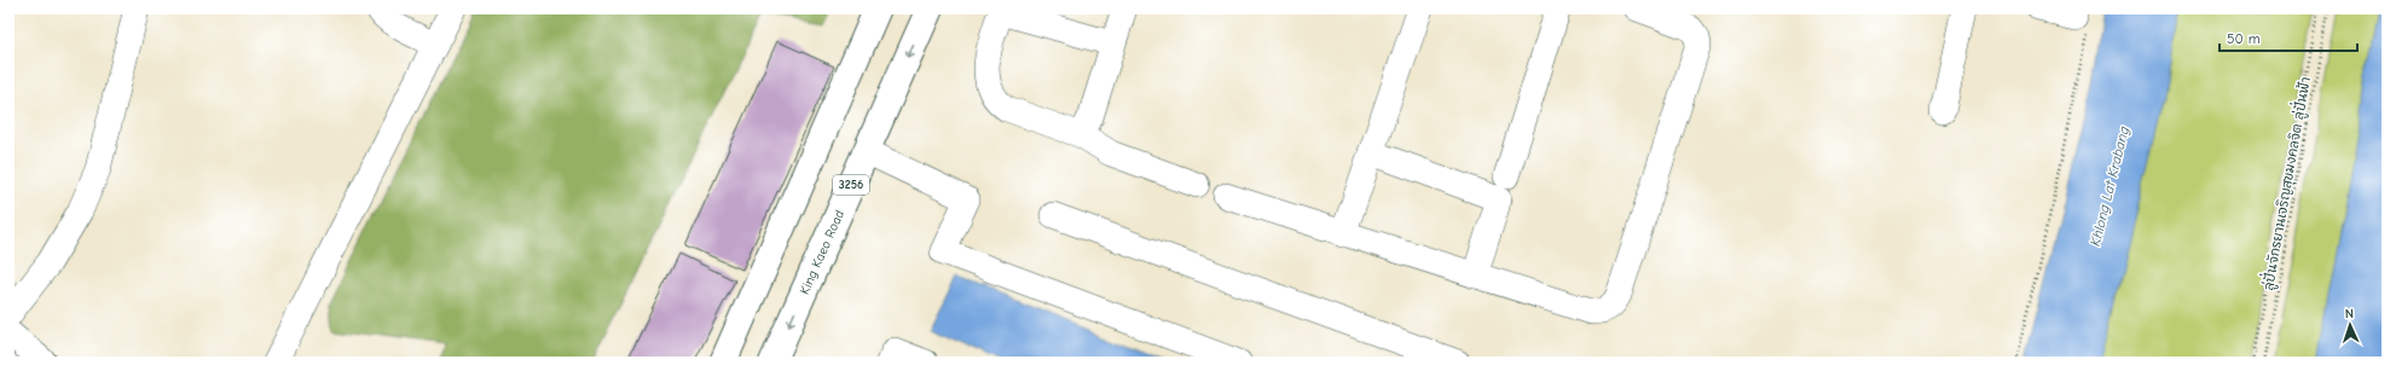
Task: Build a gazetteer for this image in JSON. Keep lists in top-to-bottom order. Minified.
{"streets":{"main road":["3256","King Kaeo Road"],"path":["ลู่ปั่นจักรยานเจริญสุขมงคลจิต ลู่ปั่นฟ้า"]},"water":["Khlong Lat Krabang"],"scale_bar":"50 m","north":"top"}
